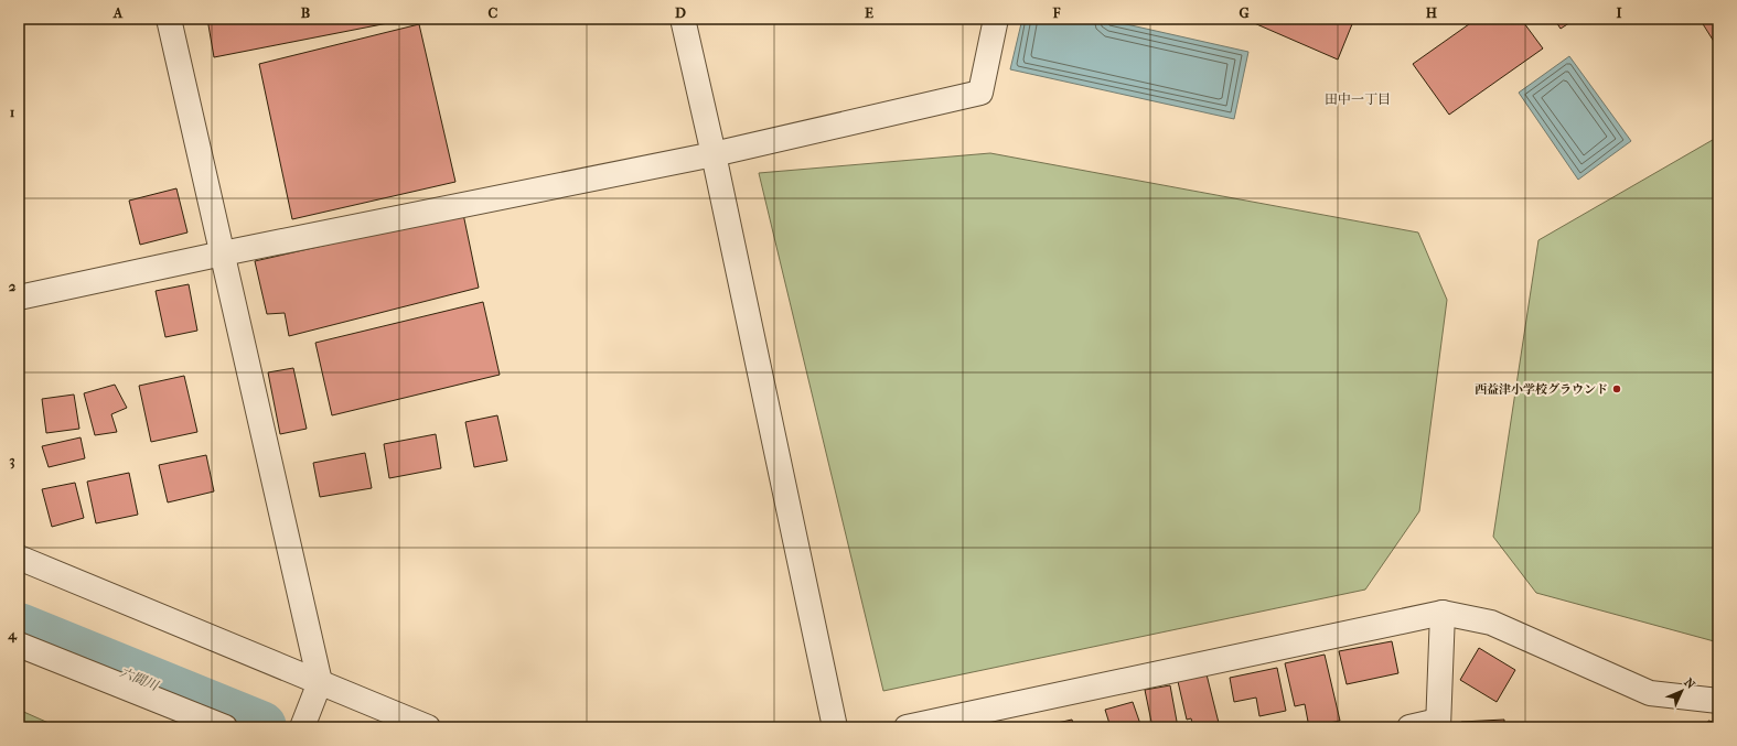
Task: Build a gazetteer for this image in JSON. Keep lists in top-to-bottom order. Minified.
{"districts":["田中一丁目"],"water":["六間川"],"places":["西益津小学校グラウンド"],"north":"top right","grid":{"columns":["A","B","C","D","E","F","G","H","I"],"rows":["1","2","3","4"]}}
